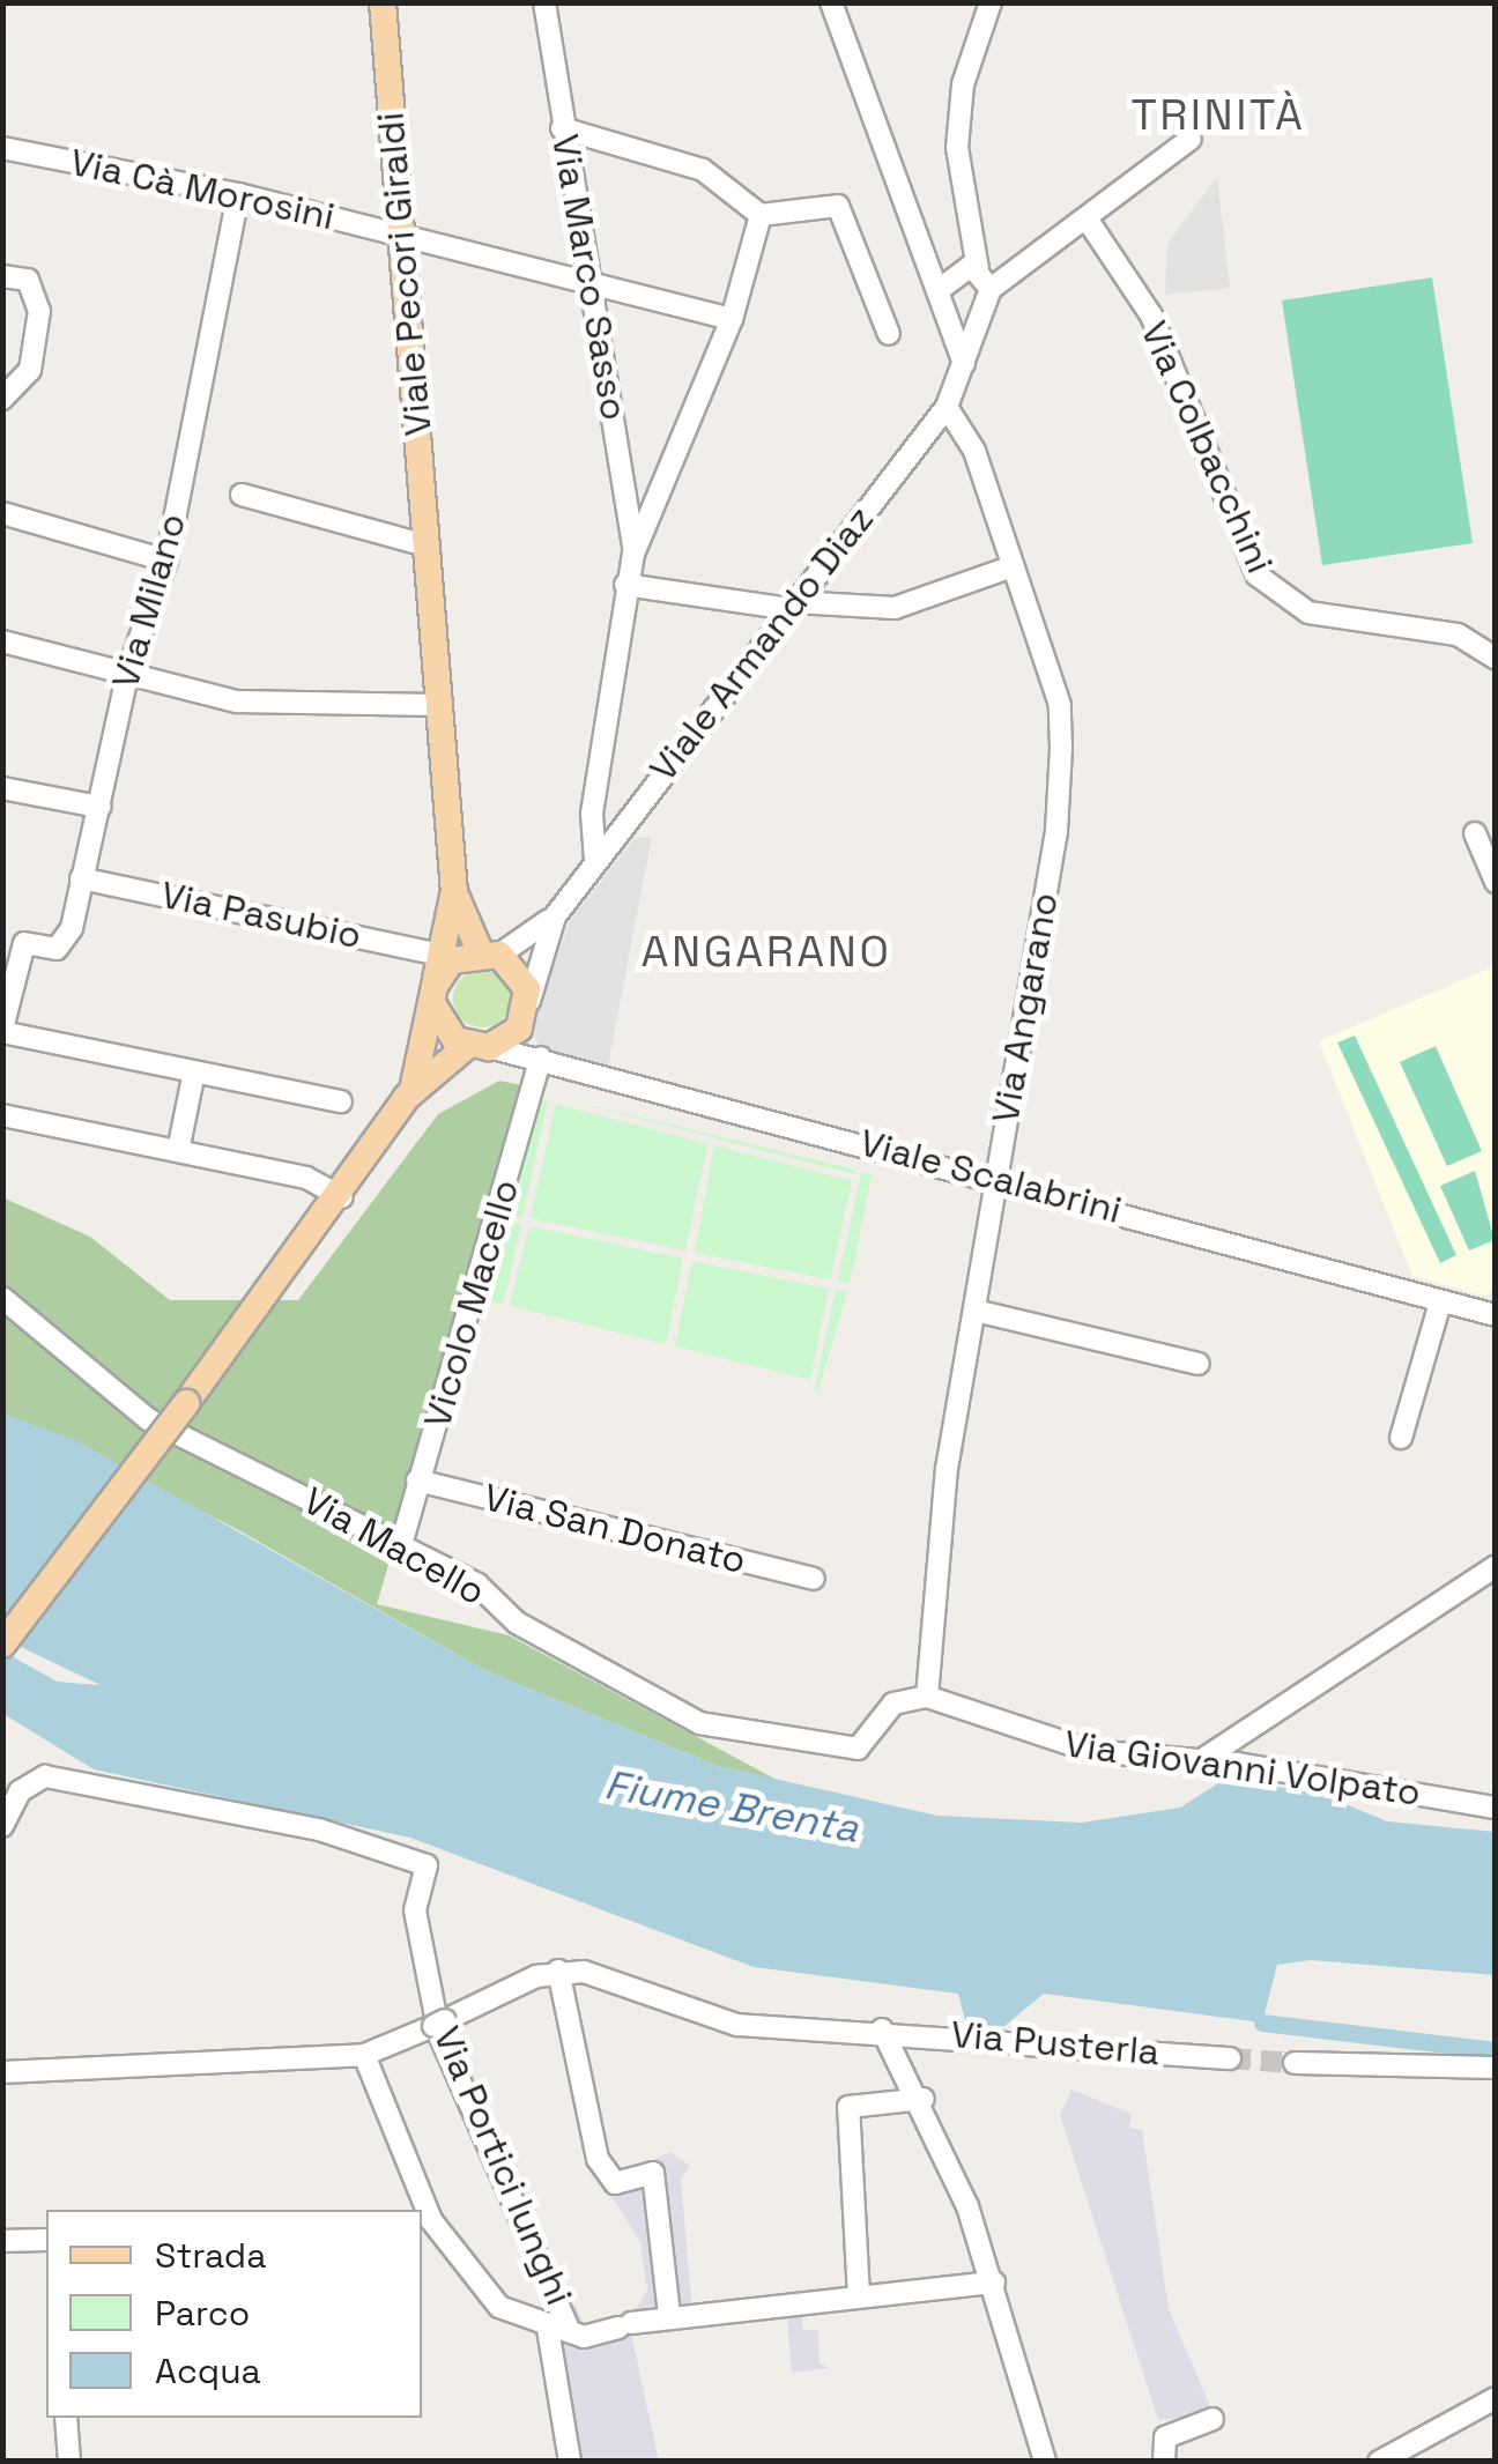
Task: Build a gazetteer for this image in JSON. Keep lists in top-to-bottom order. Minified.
{"streets":{"main road":["Viale Pecori Giraldi","Viale Armando Diaz"],"street":["Via Cà Morosini","Via Marco Sasso","Via Colbacchini","Via Milano","Via Pasubio","Via Angarano","Viale Scalabrini","Vicolo Macello","Via San Donato","Via Macello","Via Giovanni Volpato","Via Pusterla","Via Portici lunghi"]},"crossings":[["Via Cà Morosini","Viale Pecori Giraldi"],["Via Cà Morosini","Via Marco Sasso"],["Via Cà Morosini","Via Milano"],["Viale Pecori Giraldi","Viale Armando Diaz"],["Viale Pecori Giraldi","Via Pasubio"],["Viale Pecori Giraldi","Viale Scalabrini"],["Via Milano","Via Pasubio"],["Viale Armando Diaz","Via Angarano"],["Viale Armando Diaz","Viale Scalabrini"],["Via Angarano","Viale Scalabrini"],["Via Angarano","Via Macello"],["Via Angarano","Via Giovanni Volpato"],["Viale Scalabrini","Vicolo Macello"],["Vicolo Macello","Via San Donato"],["Vicolo Macello","Via Macello"],["Via Macello","Via Giovanni Volpato"]],"districts":["TRINITÀ","ANGARANO"],"water":["Fiume Brenta"],"legend":["Strada","Parco","Acqua"]}
